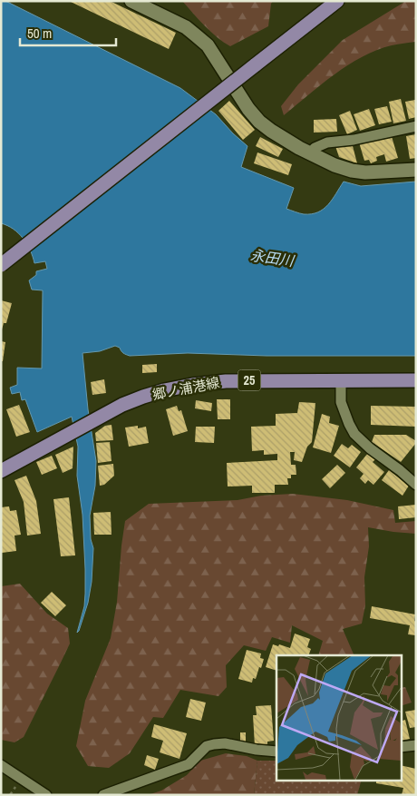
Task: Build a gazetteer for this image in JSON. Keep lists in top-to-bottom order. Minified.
{"streets":{"main road":["25","郷ノ浦港線"]},"water":["永田川"],"scale_bar":"50 m"}
